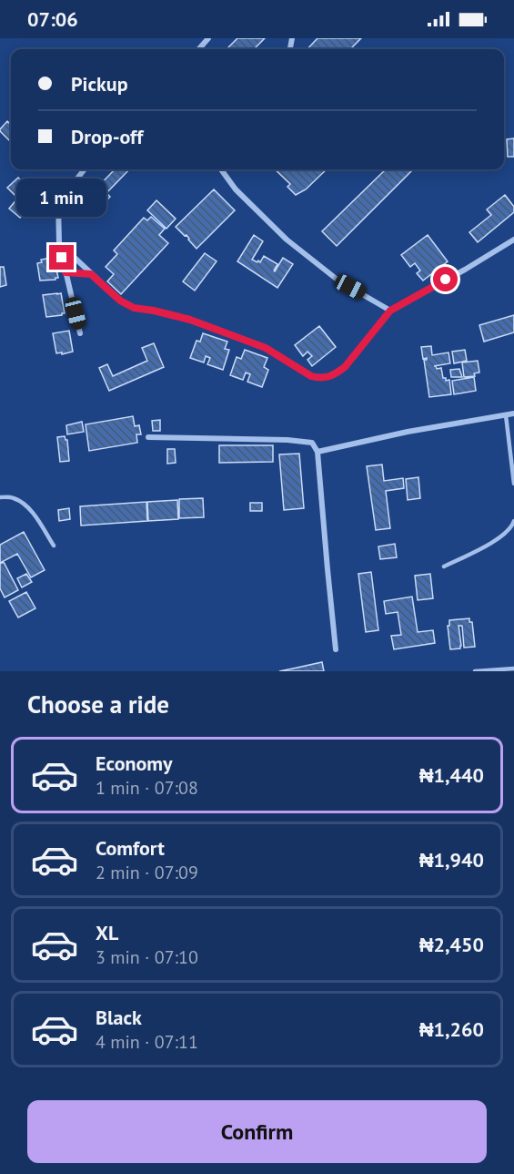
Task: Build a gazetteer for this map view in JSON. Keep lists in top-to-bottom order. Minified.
{"page":{"status":"07:06","banner":["Pickup","Drop-off"],"bubble":"1 min","heading":"Choose a ride","list":[{"name":"Economy","note":"1 min · 07:08","value":"₦1,440"},{"name":"Comfort","note":"2 min · 07:09","value":"₦1,940"},{"name":"XL","note":"3 min · 07:10","value":"₦2,450"},{"name":"Black","note":"4 min · 07:11","value":"₦1,260"}],"buttons":"Confirm"}}
